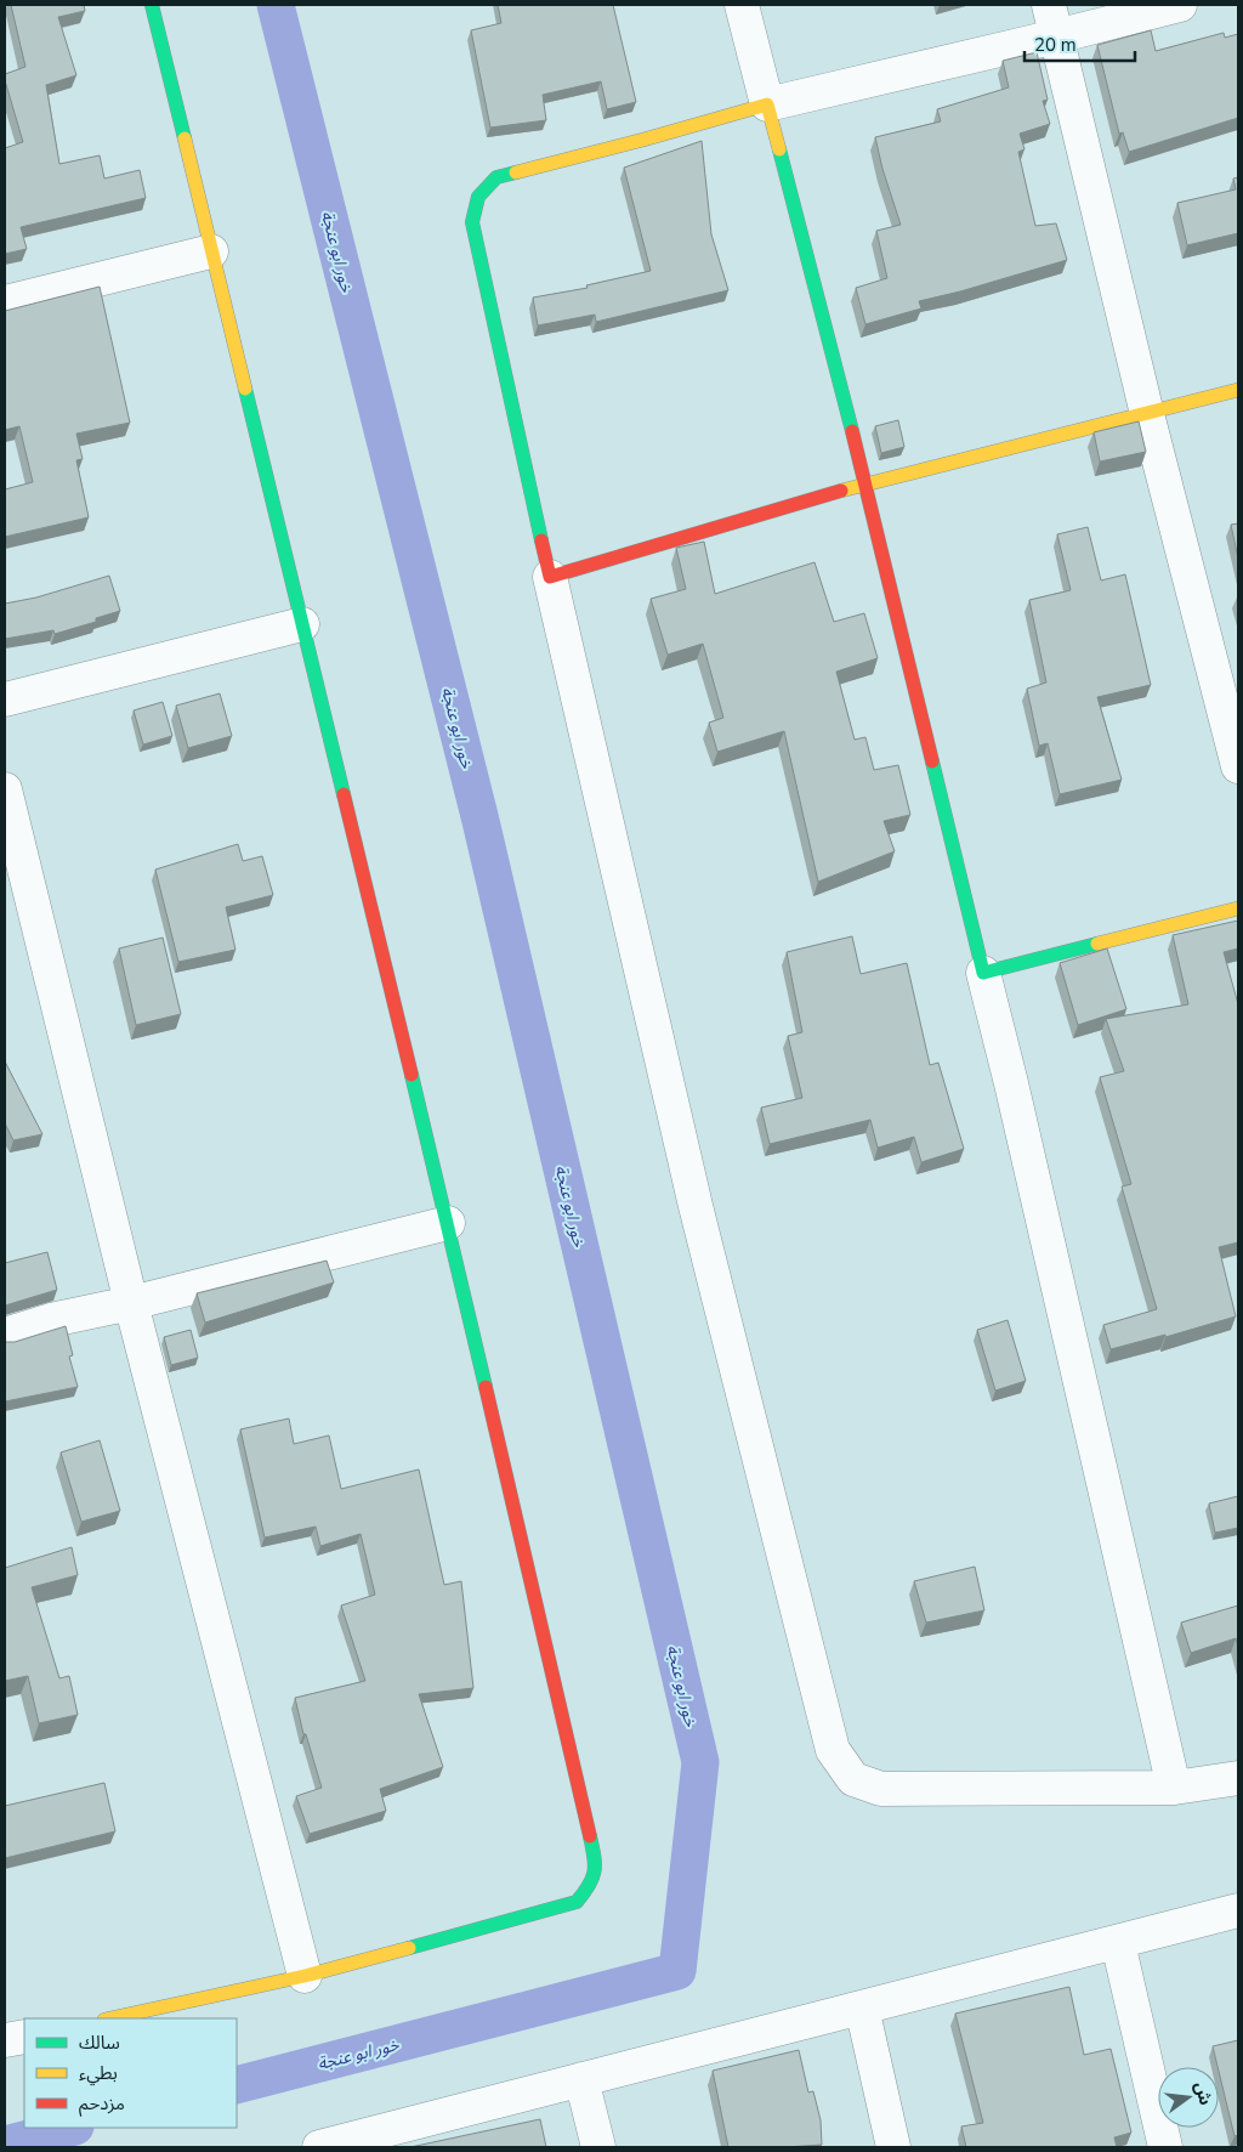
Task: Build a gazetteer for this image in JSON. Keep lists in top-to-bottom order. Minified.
{"water":["خور ابو عنجة"],"legend":["سالك","بطيء","مزدحم"],"scale_bar":"20 m","north":"right"}
